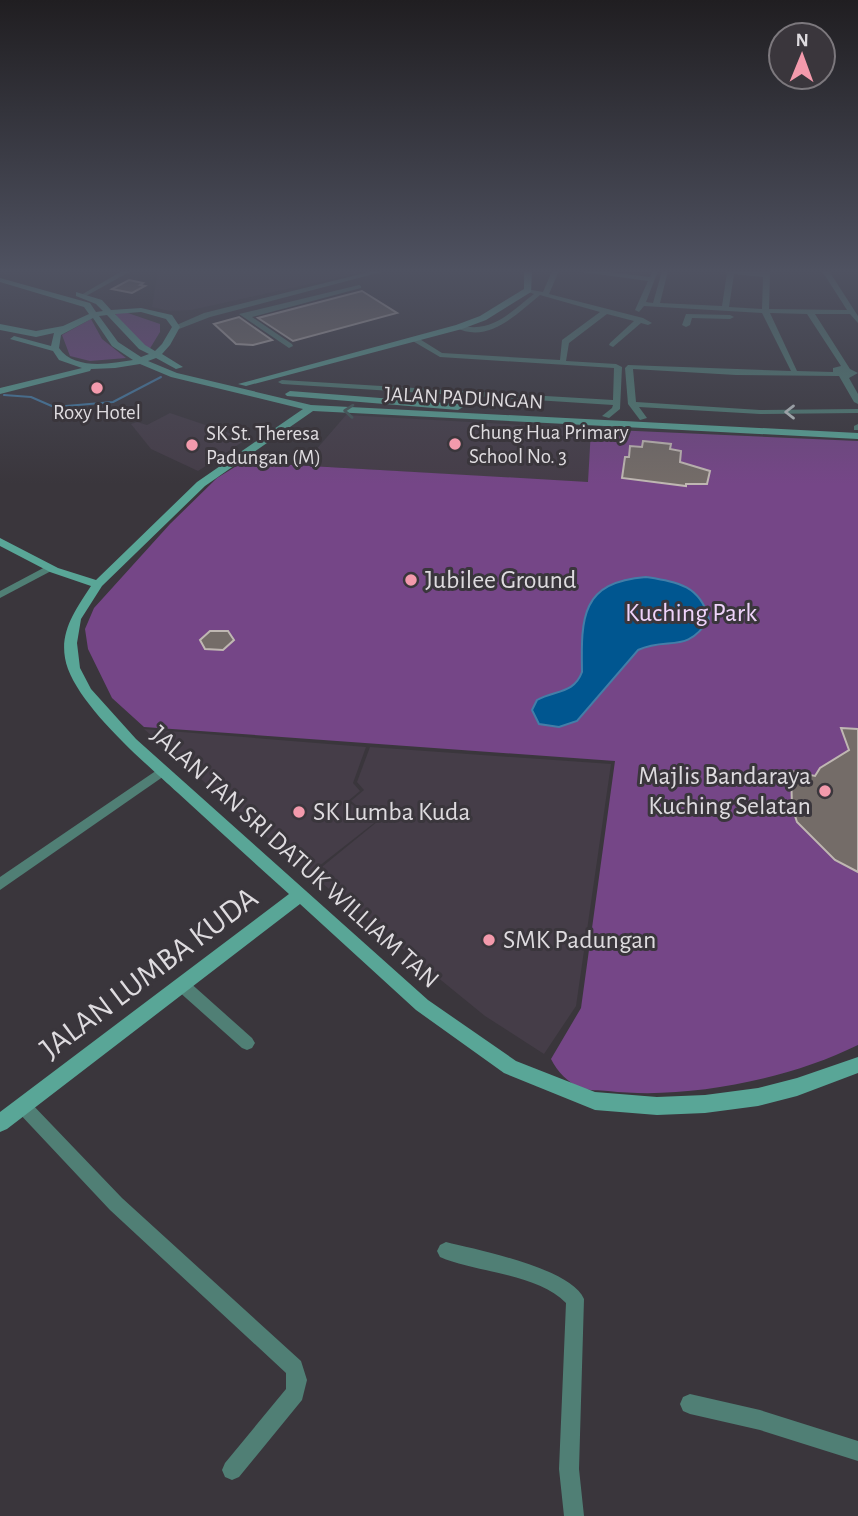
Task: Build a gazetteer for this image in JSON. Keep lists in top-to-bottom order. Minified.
{"streets":{"main road":["JALAN PADUNGAN","JALAN TAN SRI DATUK WILLIAM TAN","JALAN LUMBA KUDA"]},"crossings":[["JALAN PADUNGAN","JALAN TAN SRI DATUK WILLIAM TAN"],["JALAN TAN SRI DATUK WILLIAM TAN","JALAN LUMBA KUDA"]],"parks":["Kuching Park"],"places":["Roxy Hotel","Chung Hua Primary School No. 3","SK St. Theresa Padungan (M)","Jubilee Ground","Majlis Bandaraya Kuching Selatan","SK Lumba Kuda","SMK Padungan"],"north":"top"}
